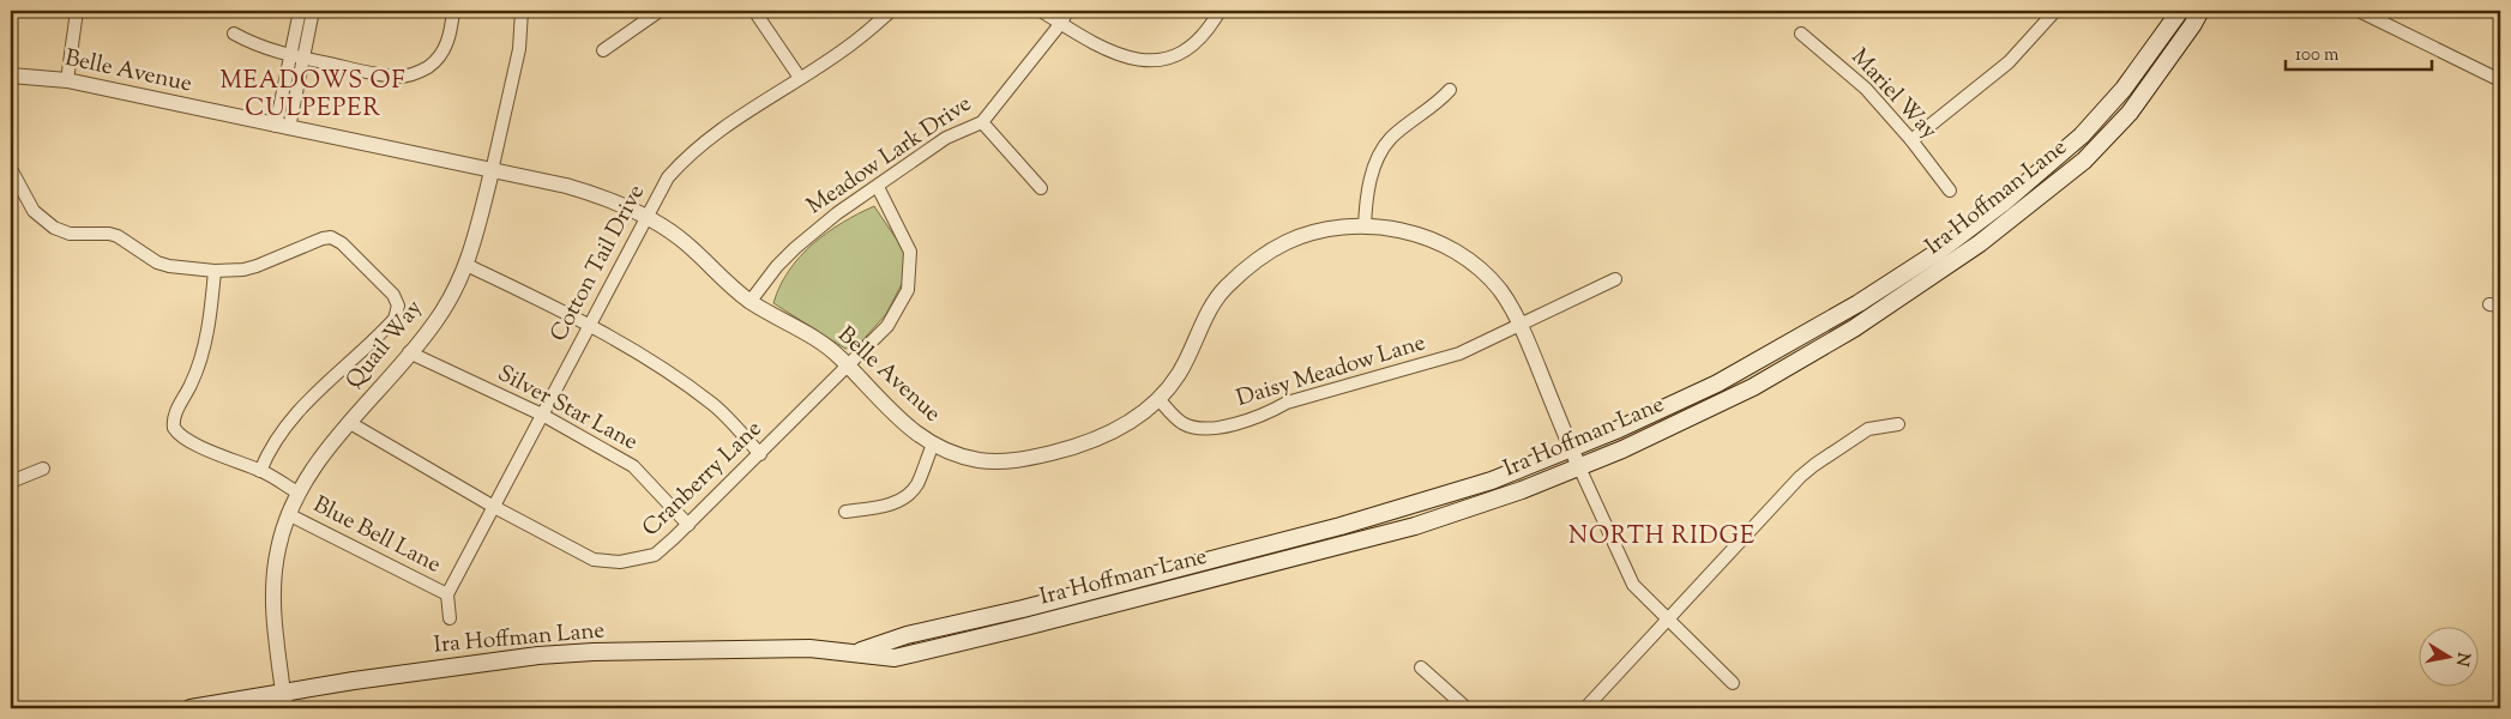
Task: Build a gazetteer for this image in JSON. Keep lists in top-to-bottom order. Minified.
{"streets":{"main road":["Ira Hoffman Lane"],"street":["Belle Avenue","Mariel Way","Meadow Lark Drive","Cotton Tail Drive","Quail Way","Daisy Meadow Lane","Silver Star Lane","Cranberry Lane","Blue Bell Lane"]},"crossings":[["Belle Avenue","Meadow Lark Drive"],["Belle Avenue","Ira Hoffman Lane"],["Belle Avenue","Cotton Tail Drive"],["Belle Avenue","Quail Way"],["Belle Avenue","Daisy Meadow Lane"],["Belle Avenue","Cranberry Lane"],["Meadow Lark Drive","Cranberry Lane"],["Ira Hoffman Lane","Quail Way"],["Cotton Tail Drive","Silver Star Lane"],["Cotton Tail Drive","Cranberry Lane"],["Cotton Tail Drive","Blue Bell Lane"],["Quail Way","Silver Star Lane"],["Quail Way","Cranberry Lane"],["Quail Way","Blue Bell Lane"],["Silver Star Lane","Cranberry Lane"]],"districts":["MEADOWS OF CULPEPER","NORTH RIDGE"],"scale_bar":"100 m","north":"right"}
